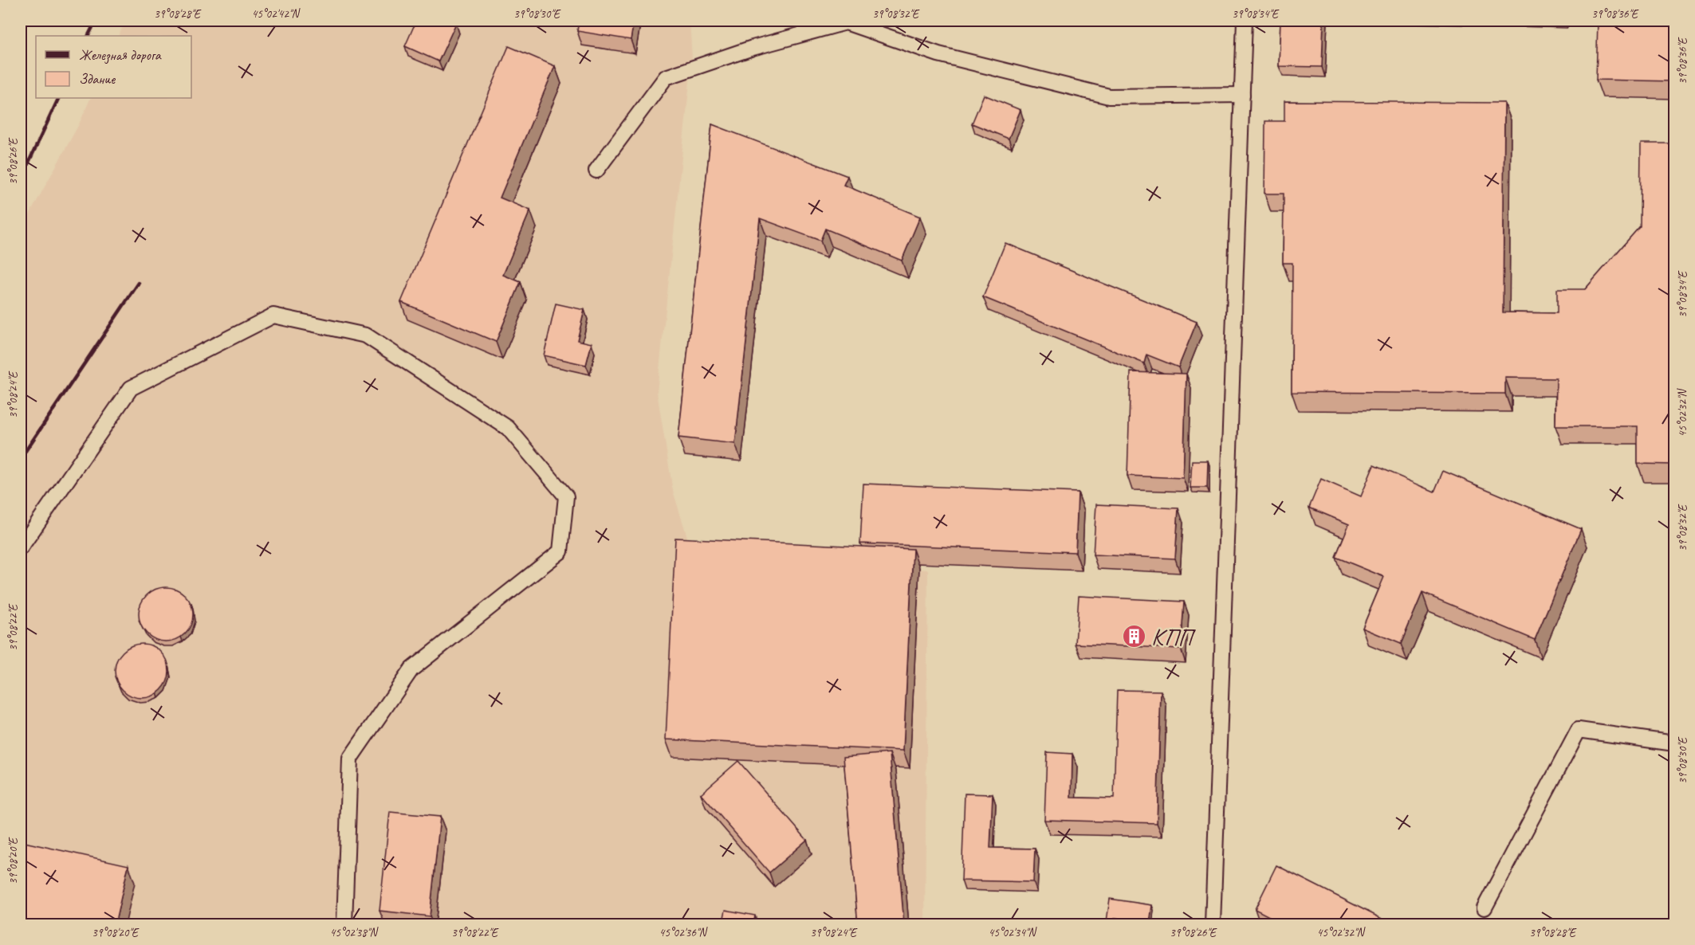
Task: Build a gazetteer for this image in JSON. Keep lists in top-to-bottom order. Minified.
{"places":{"building":["КПП"]},"legend":["Железная дорога","Здание"],"coordinates":["39°08'28\"E","45°02'42\"N","39°08'30\"E","39°08'32\"E","39°08'34\"E","39°08'36\"E","39°08'26\"E","39°08'24\"E","45°02'32\"N","39°08'22\"E","39°08'20\"E","45°02'38\"N","45°02'36\"N","45°02'34\"N"]}
